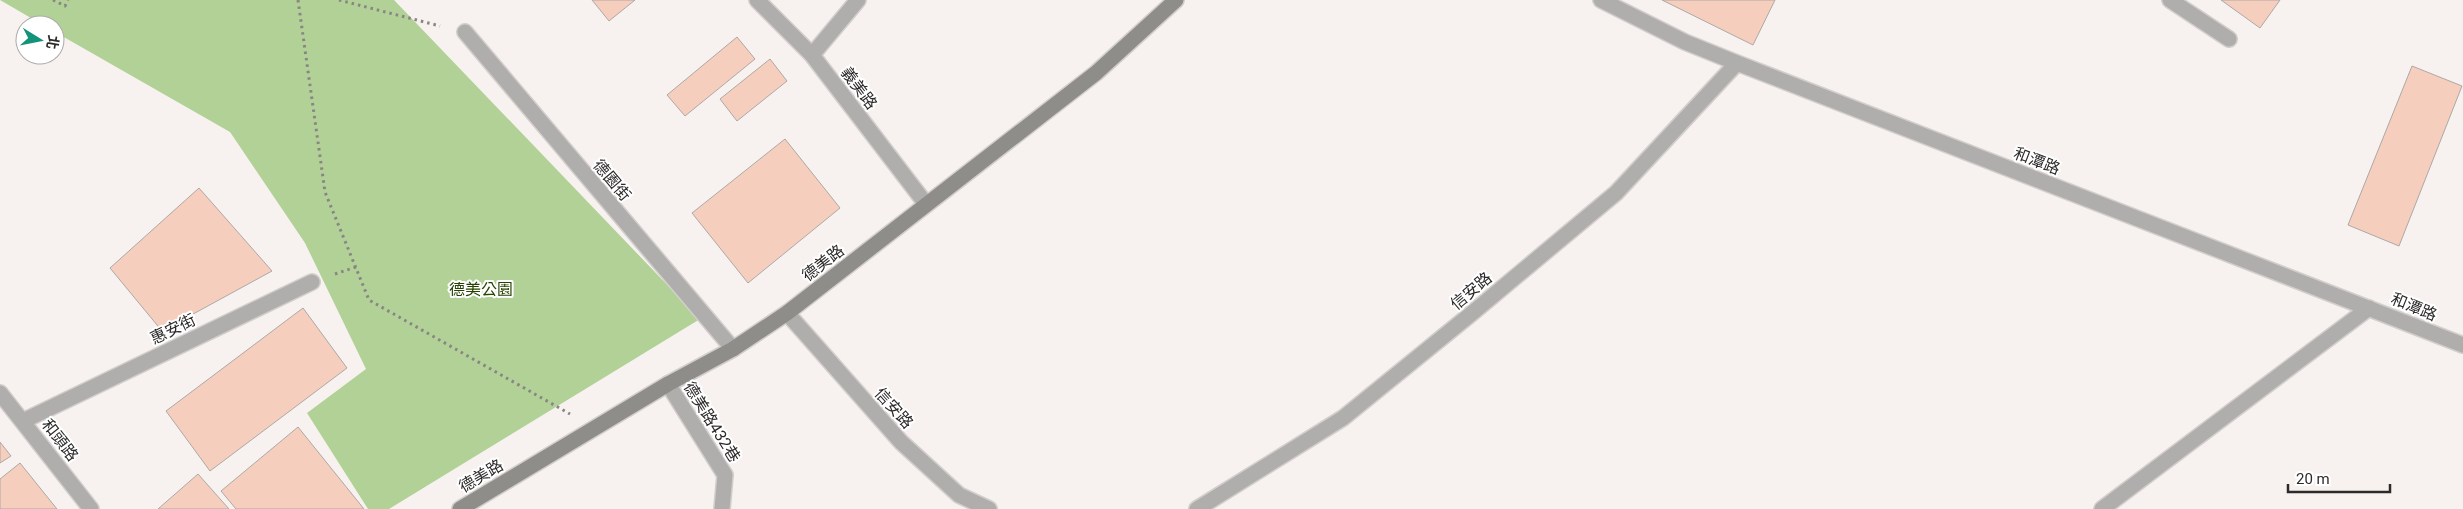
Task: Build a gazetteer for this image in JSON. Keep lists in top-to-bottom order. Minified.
{"streets":{"main road":["德美路"],"street":["義美路","和潭路","德園街","信安路","惠安街","德美路432巷","和頭路"]},"crossings":[["義美路","德美路"],["和潭路","信安路"],["德園街","德美路"],["德美路","信安路"],["德美路","德美路432巷"],["惠安街","和頭路"]],"parks":["德美公園"],"scale_bar":"20 m","north":"right"}
